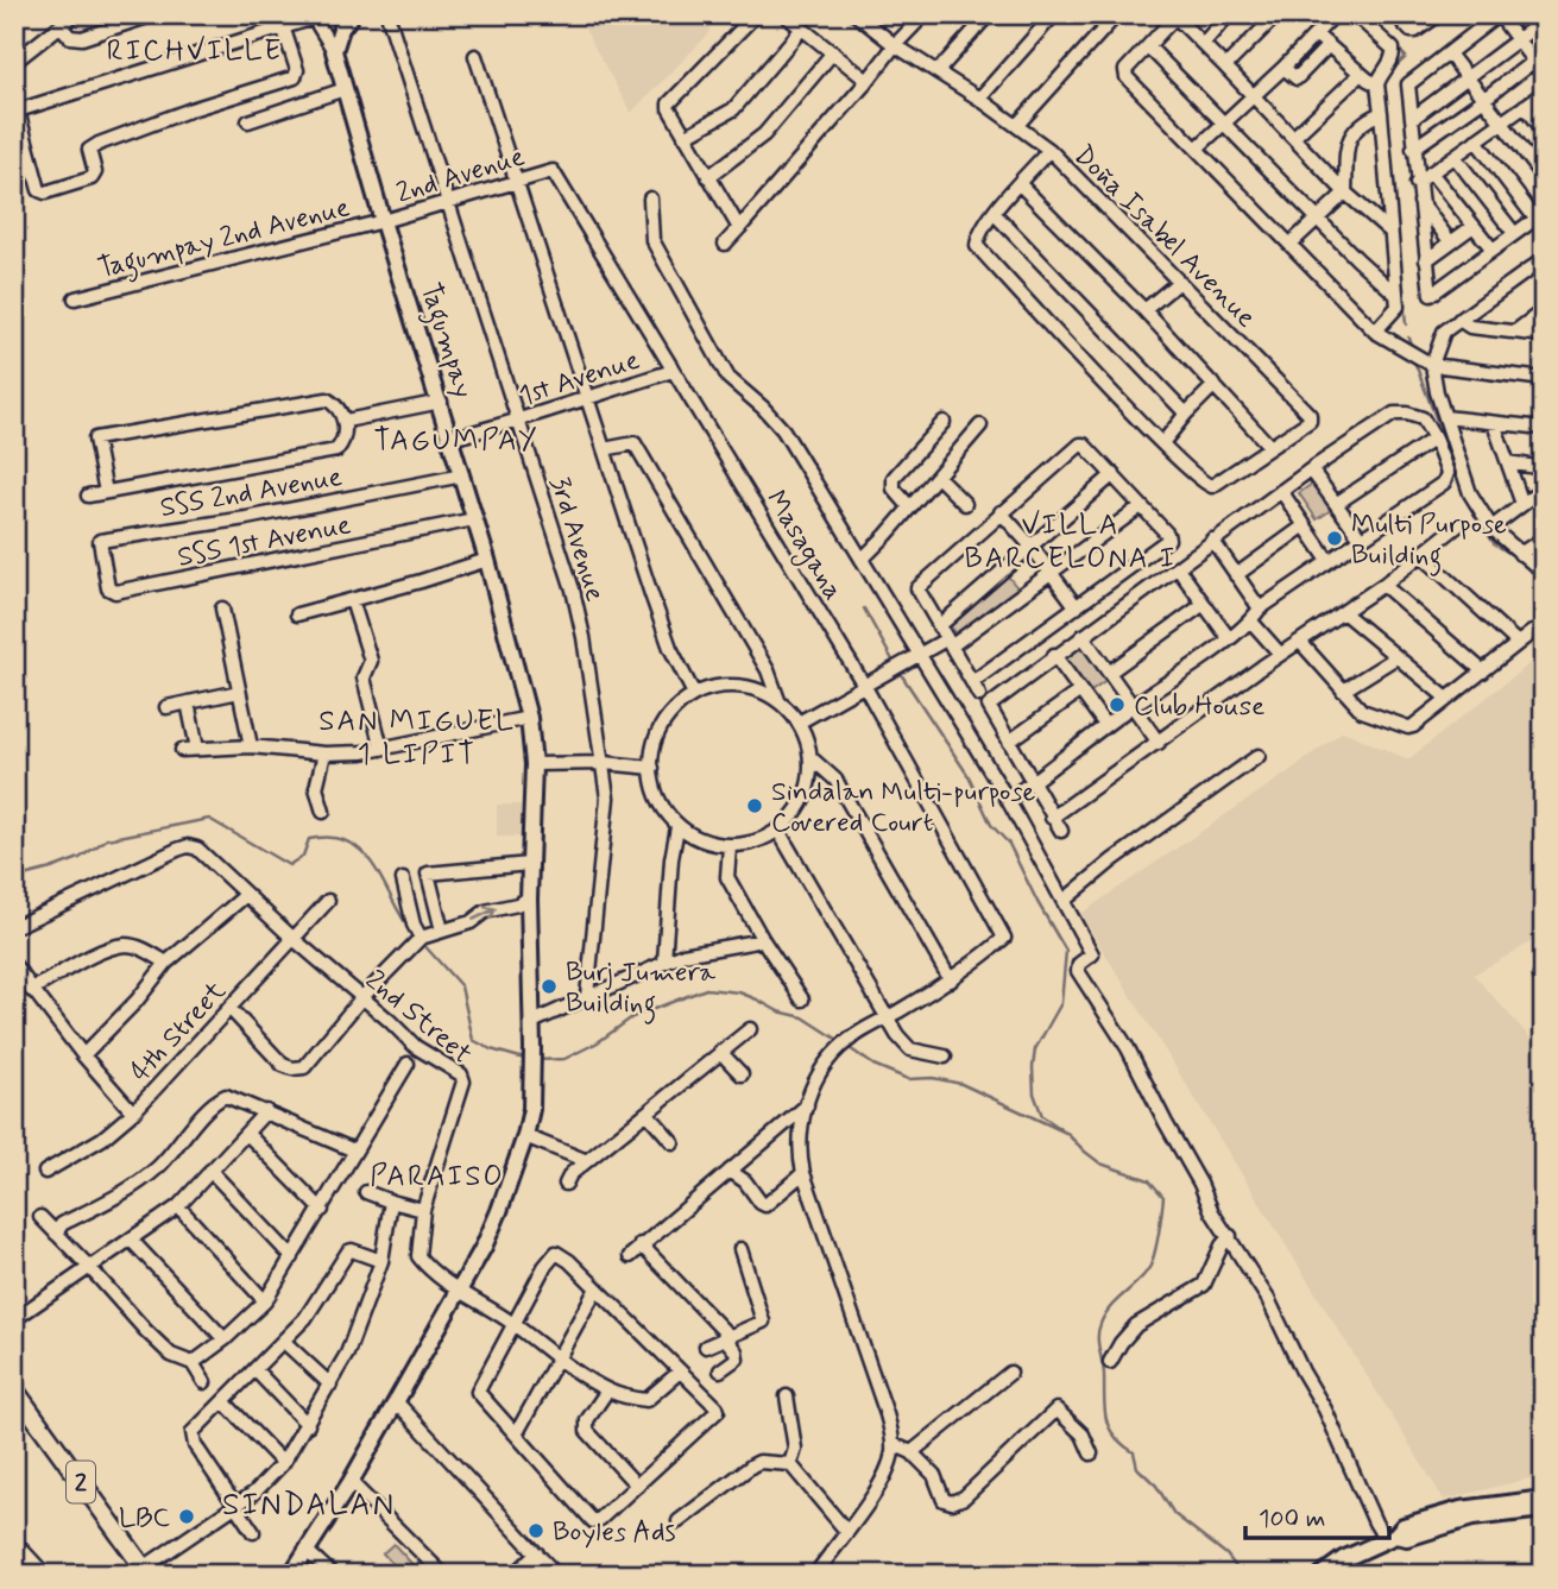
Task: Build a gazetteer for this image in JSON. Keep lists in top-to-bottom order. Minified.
{"streets":{"highway":["2"],"main road":["Tagumpay"],"street":["2nd Avenue","Doña Isabel Avenue","Tagumpay 2nd Avenue","1st Avenue","SSS 2nd Avenue","3rd Avenue","SSS 1st Avenue","Masagana","2nd Street","4th Street"]},"crossings":[["2nd Avenue","Tagumpay 2nd Avenue"],["2nd Avenue","Tagumpay"],["2nd Avenue","3rd Avenue"],["2nd Avenue","Masagana"],["Tagumpay 2nd Avenue","Tagumpay"],["Tagumpay","1st Avenue"],["Tagumpay","SSS 2nd Avenue"],["Tagumpay","SSS 1st Avenue"],["Tagumpay","2nd Street"],["1st Avenue","3rd Avenue"],["1st Avenue","Masagana"],["SSS 2nd Avenue","SSS 1st Avenue"],["2nd Street","4th Street"]],"districts":["RICHVILLE","TAGUMPAY","VILLA BARCELONA I","SAN MIGUEL 1 LIPIT","PARAISO","SINDALAN"],"places":["Multi Purpose Building","Club House","Sindalan Multi-purpose Covered Court","Burj Jumera Building","LBC","Boyles Ads"],"scale_bar":"100 m"}
